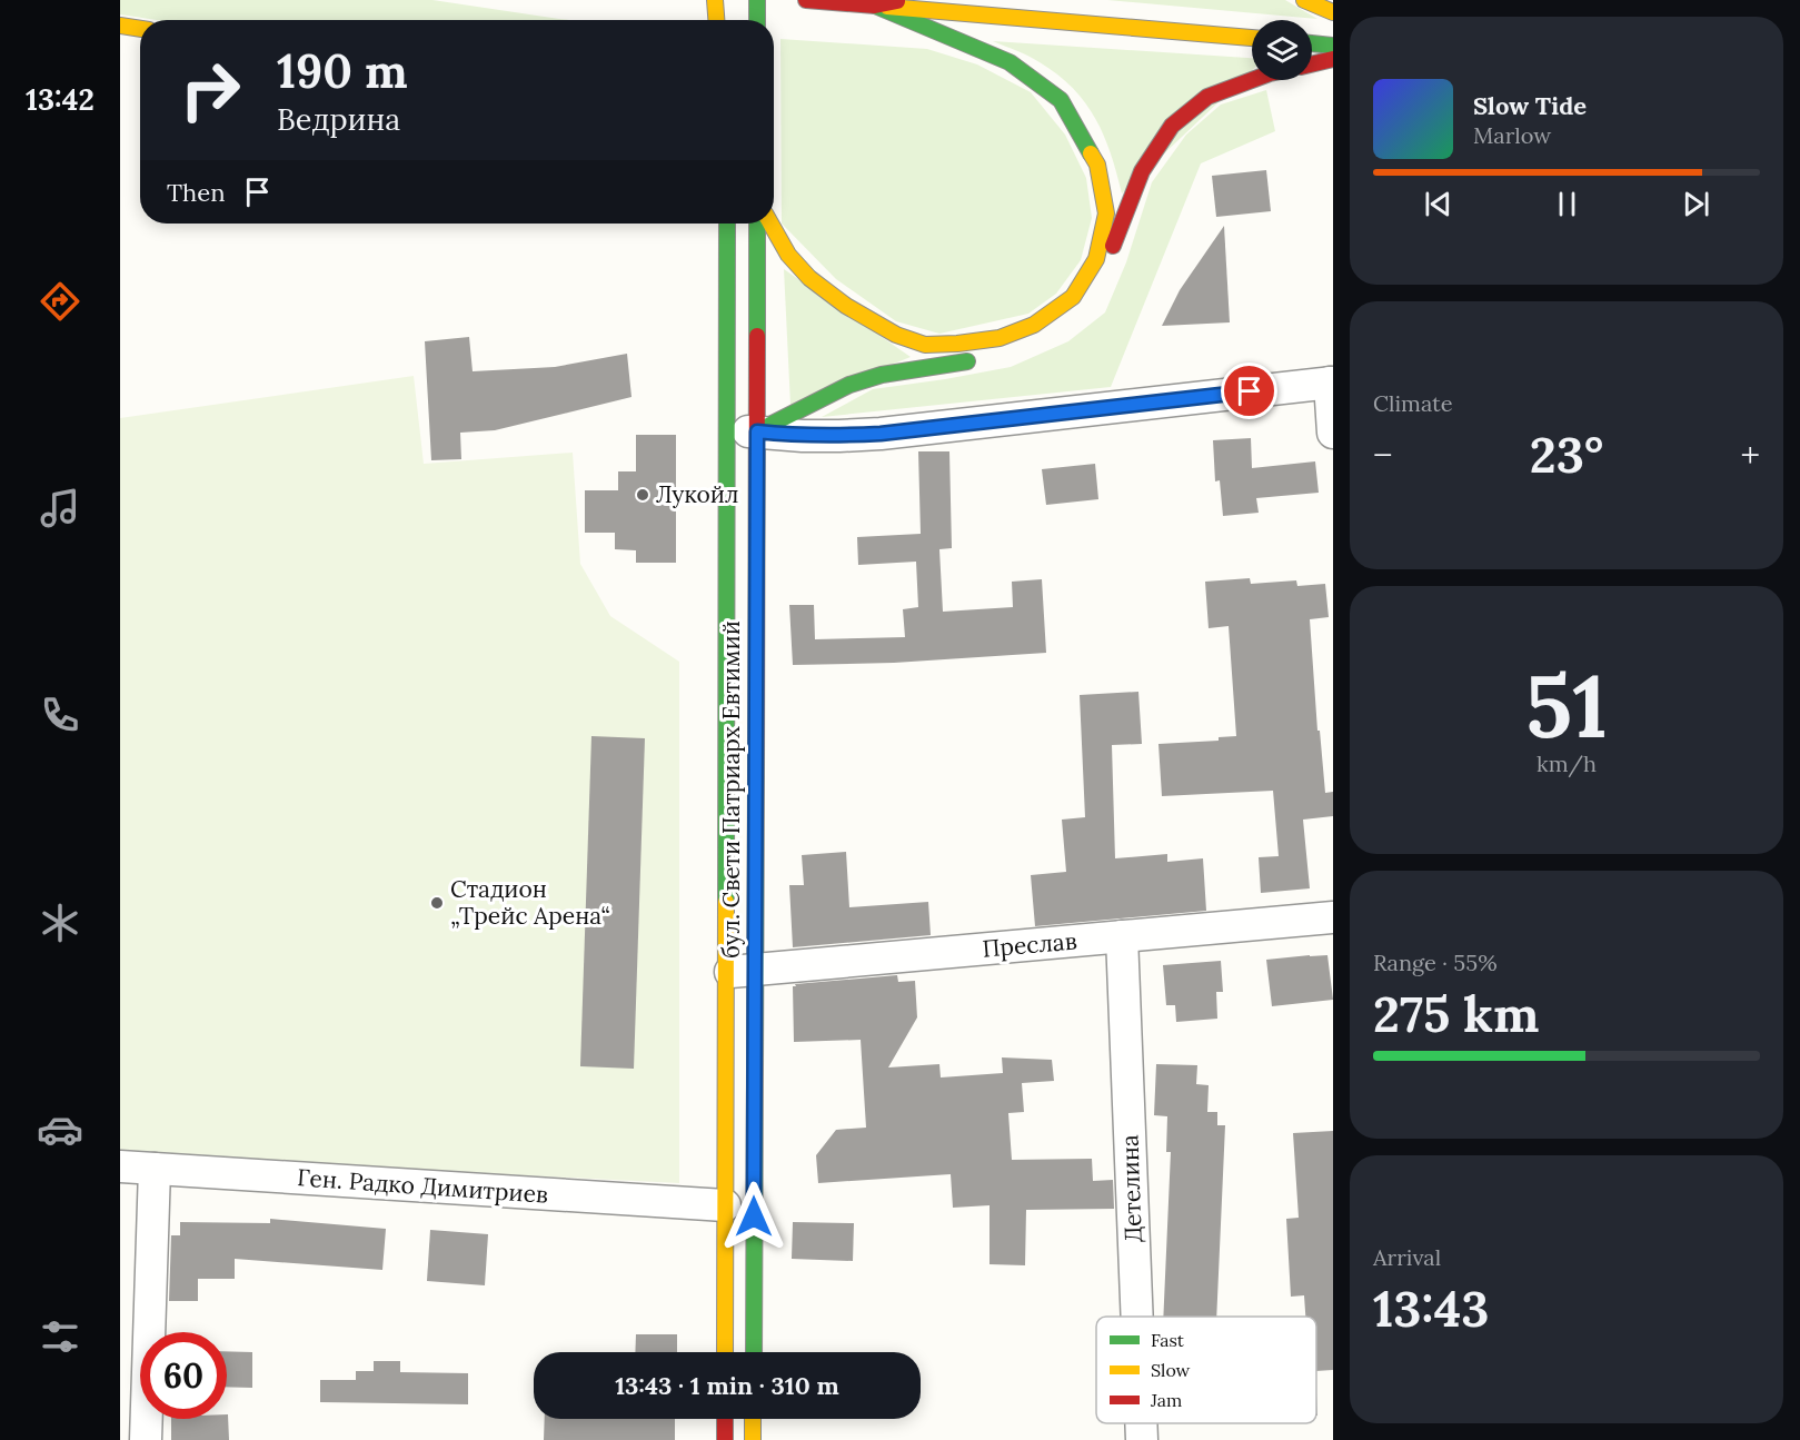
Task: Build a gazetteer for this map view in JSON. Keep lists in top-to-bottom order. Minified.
{"streets":{"main road":["бул. Свети Патриарх Евтимий"],"street":["Преслав","Ген. Радко Димитриев","Детелина"]},"crossings":[["бул. Свети Патриарх Евтимий","Преслав"],["бул. Свети Патриарх Евтимий","Ген. Радко Димитриев"],["Преслав","Детелина"]],"places":["Лукойл","Стадион „Трейс Арена“"],"legend":["Fast","Slow","Jam"],"page":{"tabs":"13:42","turn":["190 m","Ведрина"],"song":["Slow Tide","Marlow"],"then":"Then","tile":["Climate",["51","km/h"],["Range · 55%","275 km"],["Arrival","13:43"]],"heat":["−","23°","+"],"limit":"60","trip":"13:43 · 1 min · 310 m"}}
